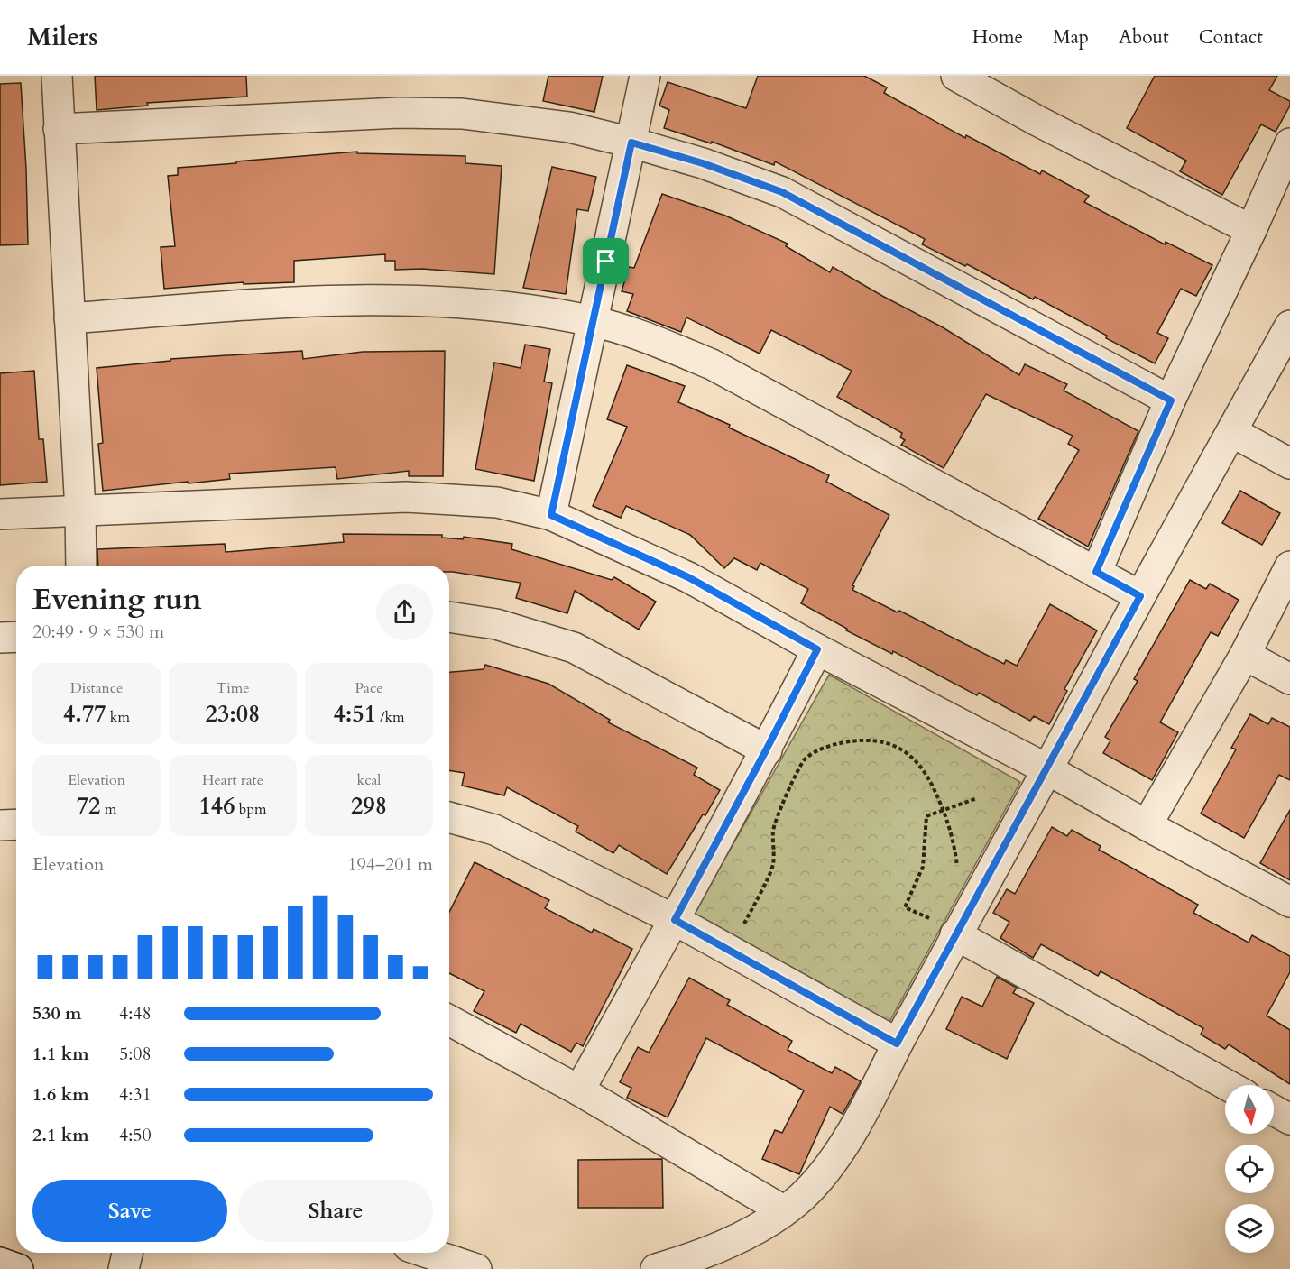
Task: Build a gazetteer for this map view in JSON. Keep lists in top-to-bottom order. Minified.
{"north":"bottom","page":{"header":"Milers","nav":["Home","Map","About","Contact"],"heading":["Evening run","20:49 · 9 × 530 m"],"stats":[["Distance","4.77 km"],["Time","23:08"],["Pace","4:51 /km"],["Elevation","72 m"],["Heart rate","146 bpm"],["kcal","298"]],"chart":["Elevation","194–201 m"],"list":[{"name":"530 m","note":"4:48"},{"name":"1.1 km","note":"5:08"},{"name":"1.6 km","note":"4:31"},{"name":"2.1 km","note":"4:50"}],"buttons":["Save","Share"]}}
